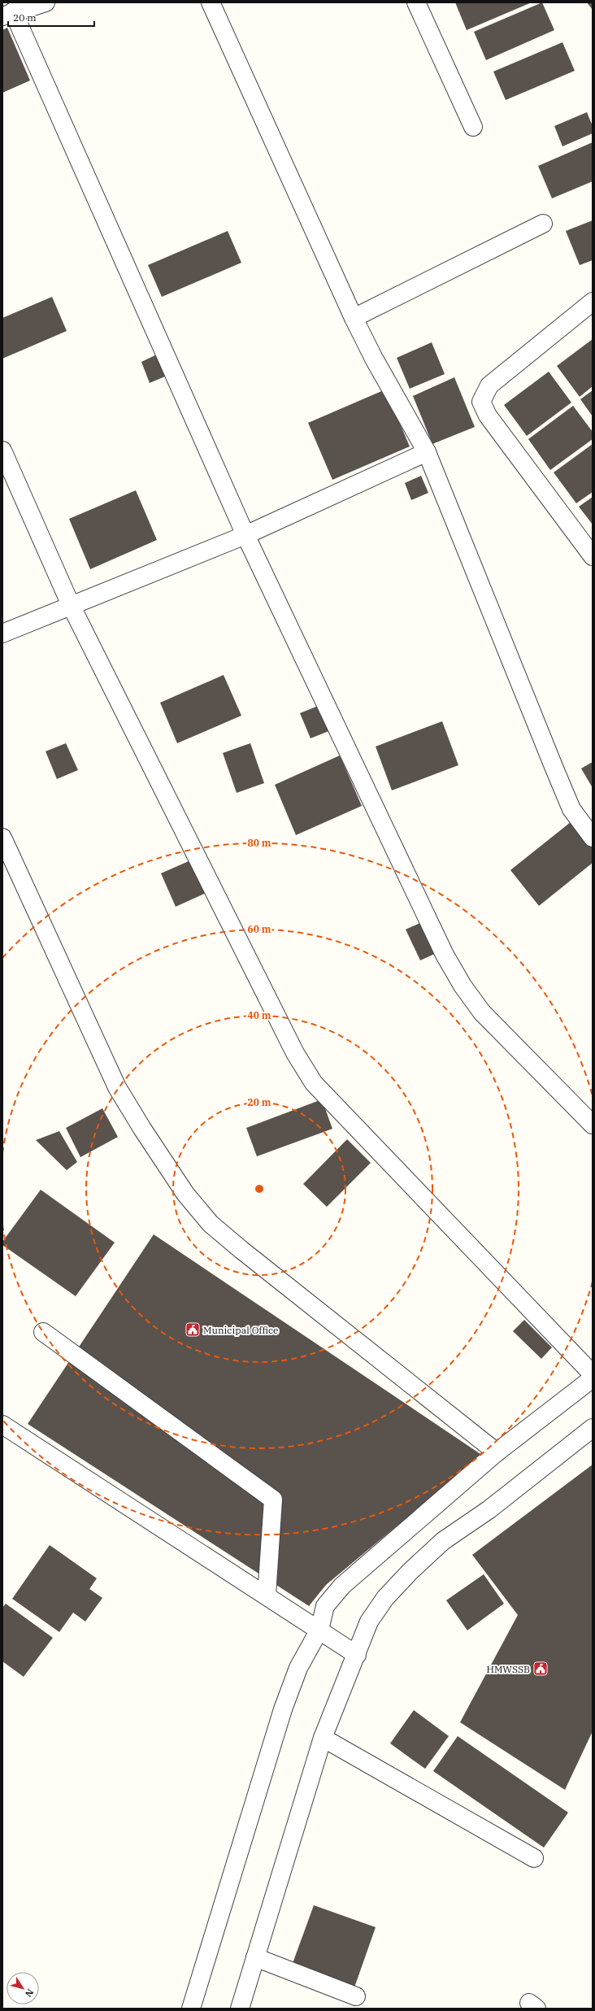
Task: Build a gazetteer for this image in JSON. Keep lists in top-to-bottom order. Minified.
{"places":{"public building":["Municipal Office","HMWSSB"]},"scale_bar":"20 m","north":"bottom right","rings":["80 m","60 m","40 m","20 m"]}
